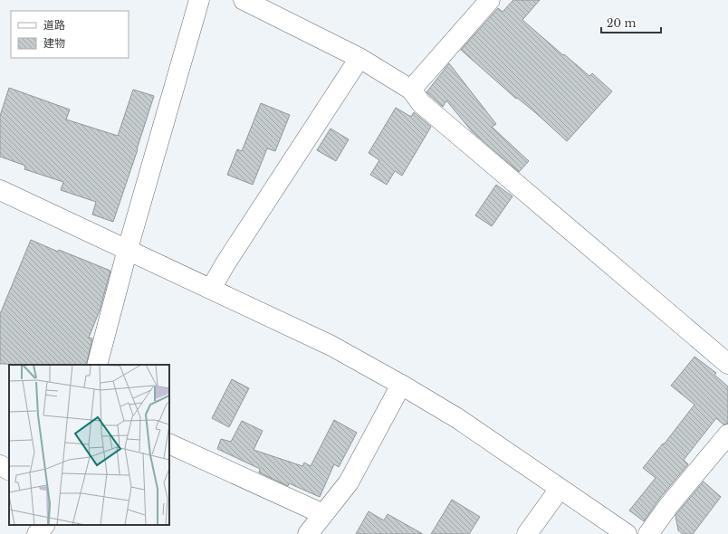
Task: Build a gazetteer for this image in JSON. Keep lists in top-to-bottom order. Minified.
{"legend":["道路","建物"],"scale_bar":"20 m"}
